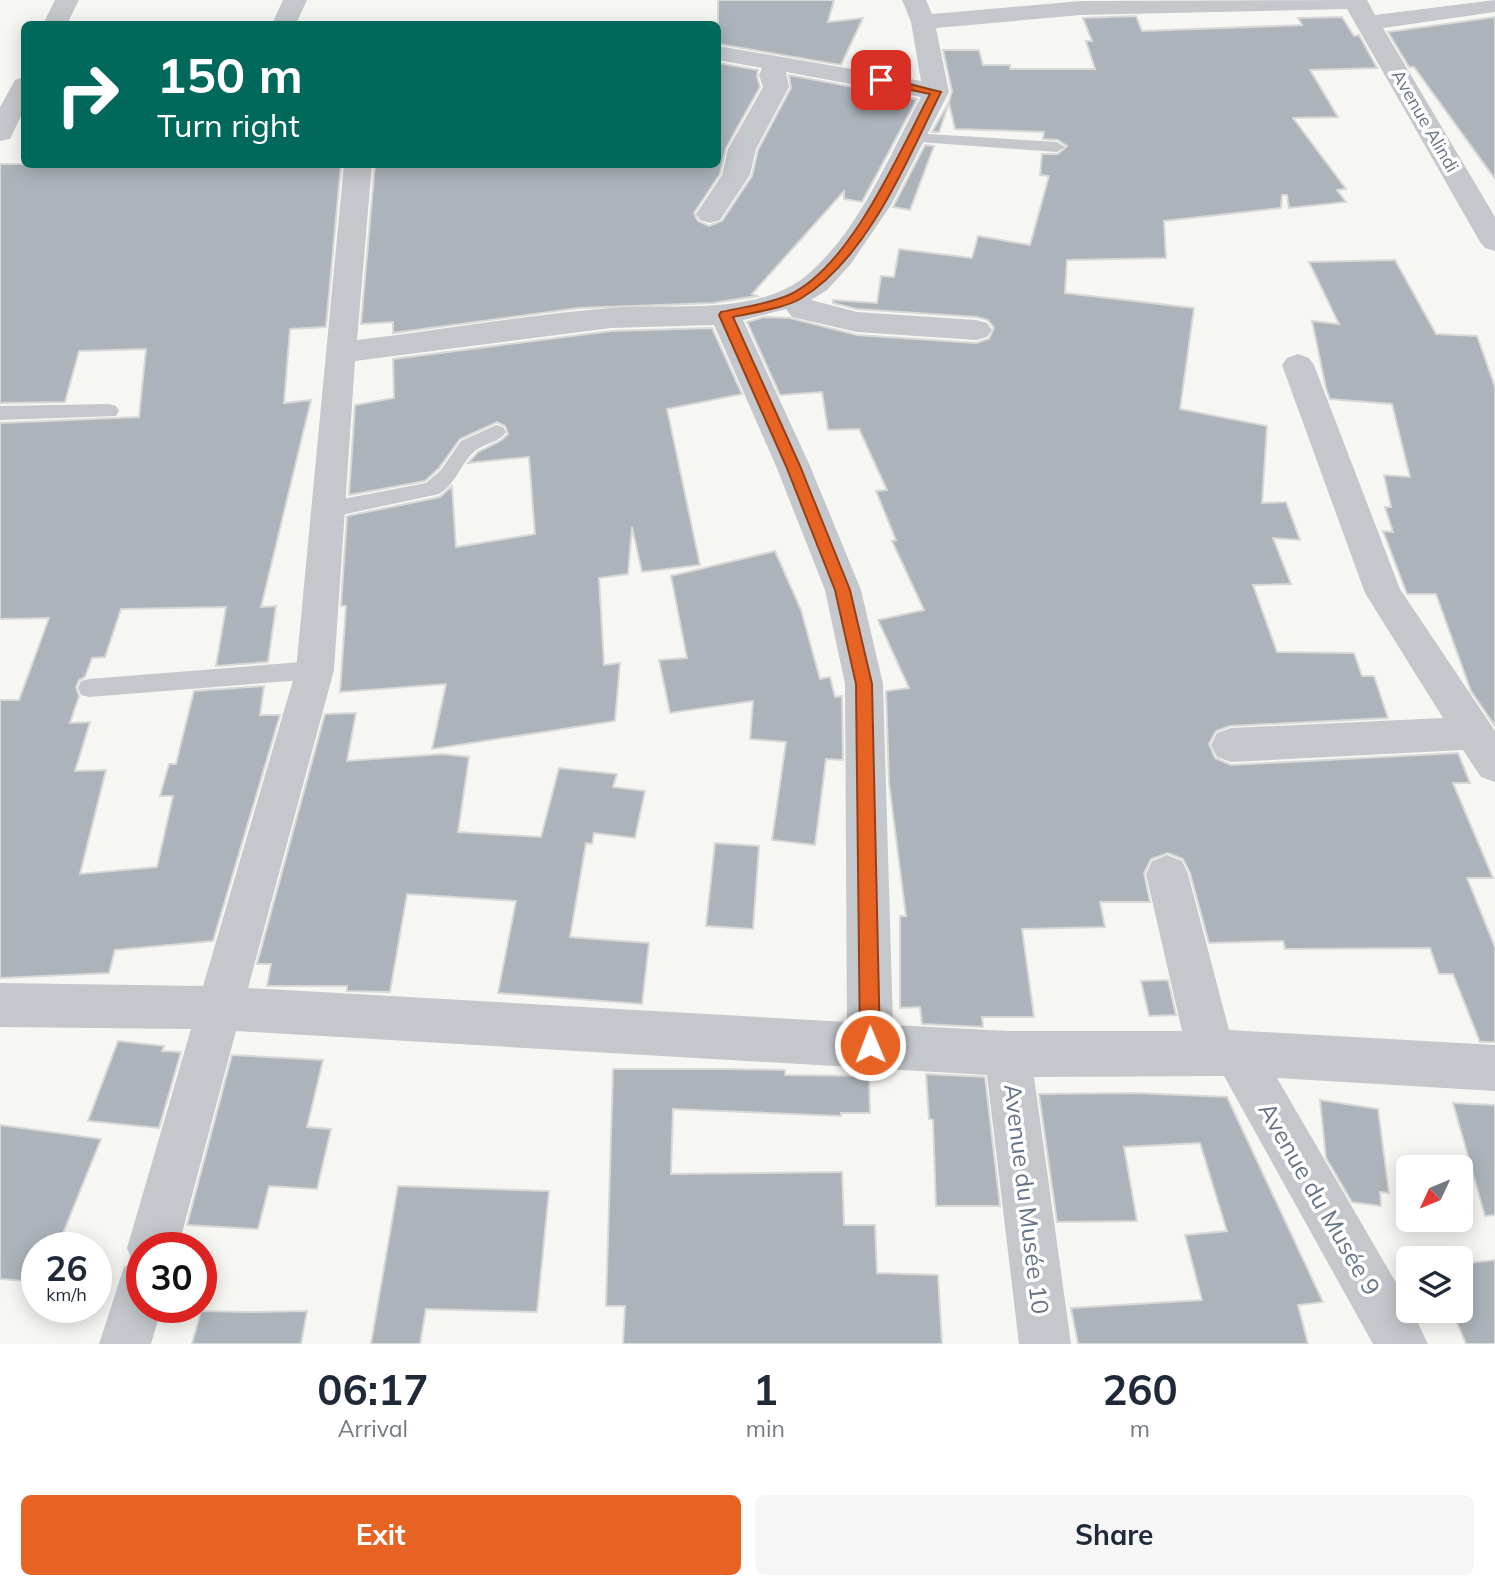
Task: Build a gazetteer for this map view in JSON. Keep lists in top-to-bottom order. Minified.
{"streets":{"street":["Avenue Alindi","Avenue du Musée 10","Avenue du Musée 9"]},"north":"bottom left","page":{"turn":["150 m","Turn right"],"speed":"26 km/h","limit":"30","eta":["06:17","Arrival","1","min","260","m"],"buttons":["Exit","Share"]}}
